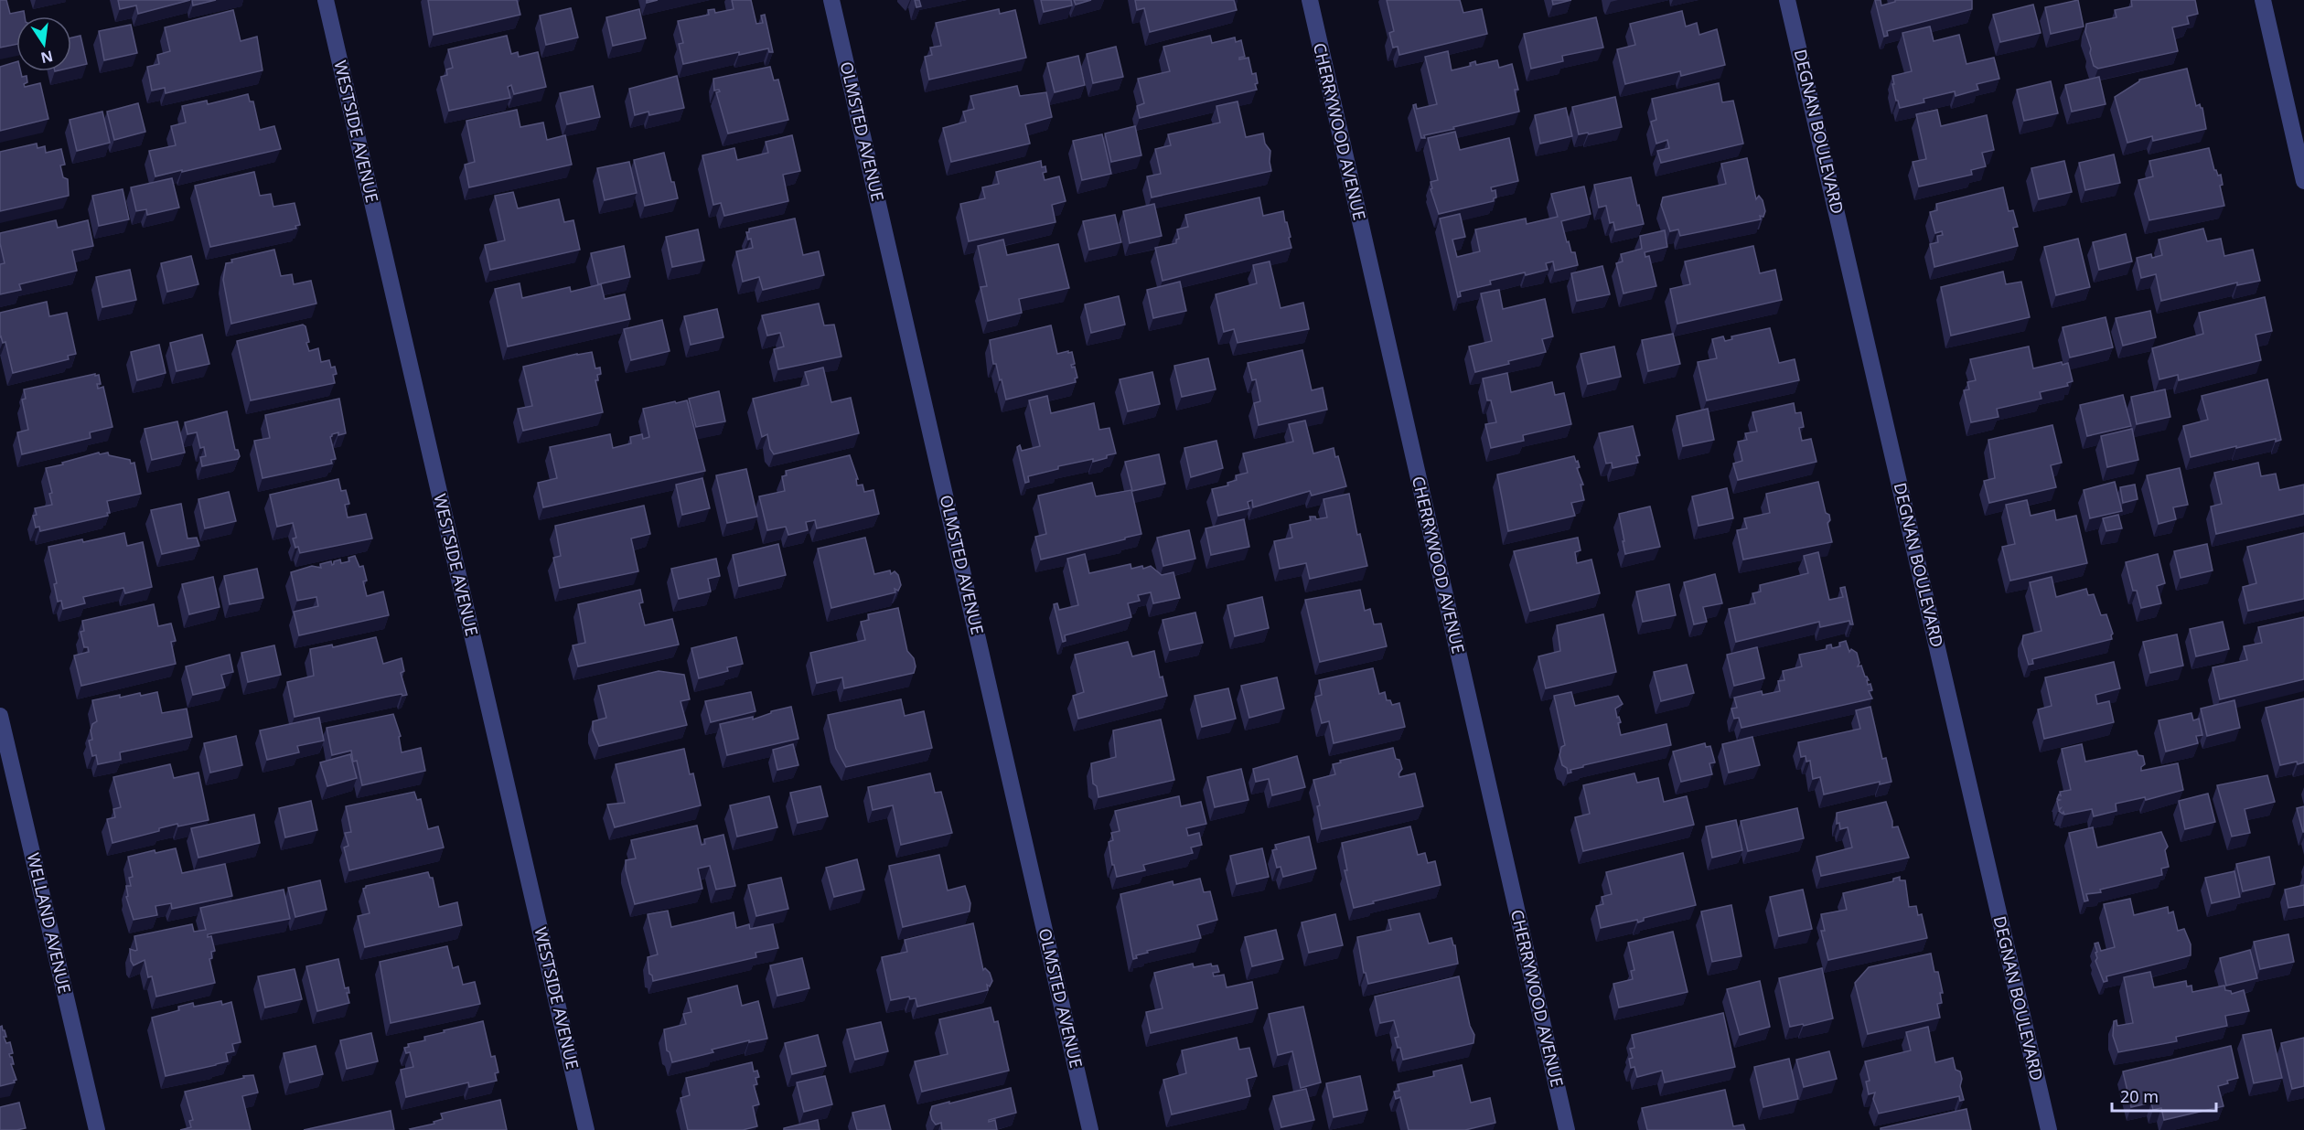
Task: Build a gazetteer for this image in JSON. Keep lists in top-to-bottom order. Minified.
{"streets":{"street":["WESTSIDE AVENUE","OLMSTED AVENUE","CHERRYWOOD AVENUE","DEGNAN BOULEVARD","WELLAND AVENUE"]},"scale_bar":"20 m","north":"bottom"}
